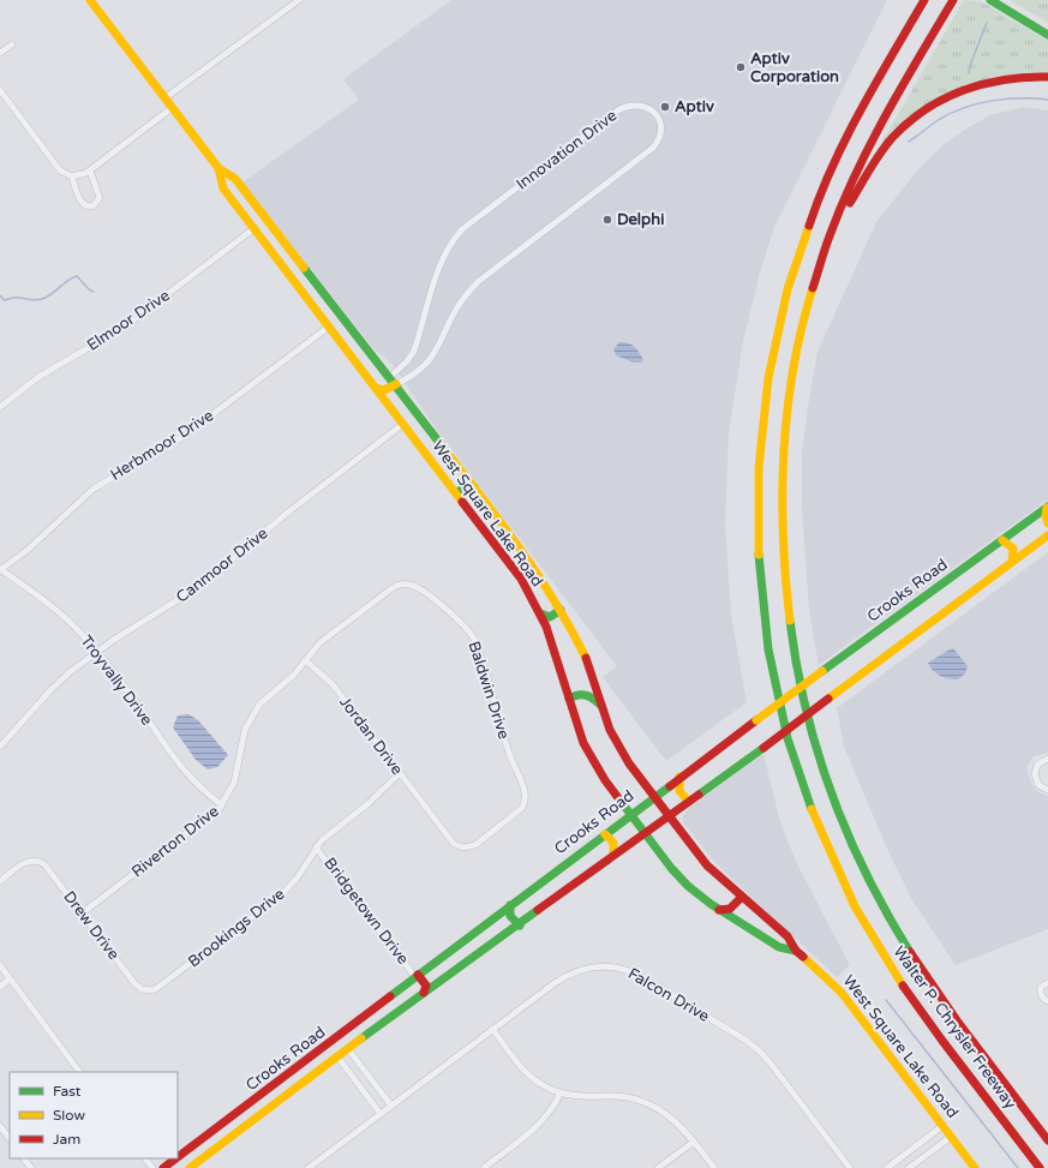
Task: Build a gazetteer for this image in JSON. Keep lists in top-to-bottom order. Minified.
{"streets":{"main road":["West Square Lake Road","Crooks Road","Walter P. Chrysler Freeway"],"street":["Innovation Drive","Elmoor Drive","Herbmoor Drive","Canmoor Drive","Troyvally Drive","Baldwin Drive","Jordan Drive","Riverton Drive","Bridgetown Drive","Drew Drive","Brookings Drive","Falcon Drive"]},"crossings":[["Innovation Drive","West Square Lake Road"],["Elmoor Drive","West Square Lake Road"],["Herbmoor Drive","West Square Lake Road"],["Herbmoor Drive","Troyvally Drive"],["West Square Lake Road","Canmoor Drive"],["West Square Lake Road","Crooks Road"],["Canmoor Drive","Troyvally Drive"],["Crooks Road","Bridgetown Drive"],["Troyvally Drive","Riverton Drive"],["Baldwin Drive","Jordan Drive"],["Baldwin Drive","Riverton Drive"],["Jordan Drive","Riverton Drive"],["Jordan Drive","Brookings Drive"],["Riverton Drive","Drew Drive"],["Bridgetown Drive","Brookings Drive"],["Drew Drive","Brookings Drive"]],"places":["Aptiv Corporation","Aptiv","Delphi"],"legend":["Fast","Slow","Jam"]}
